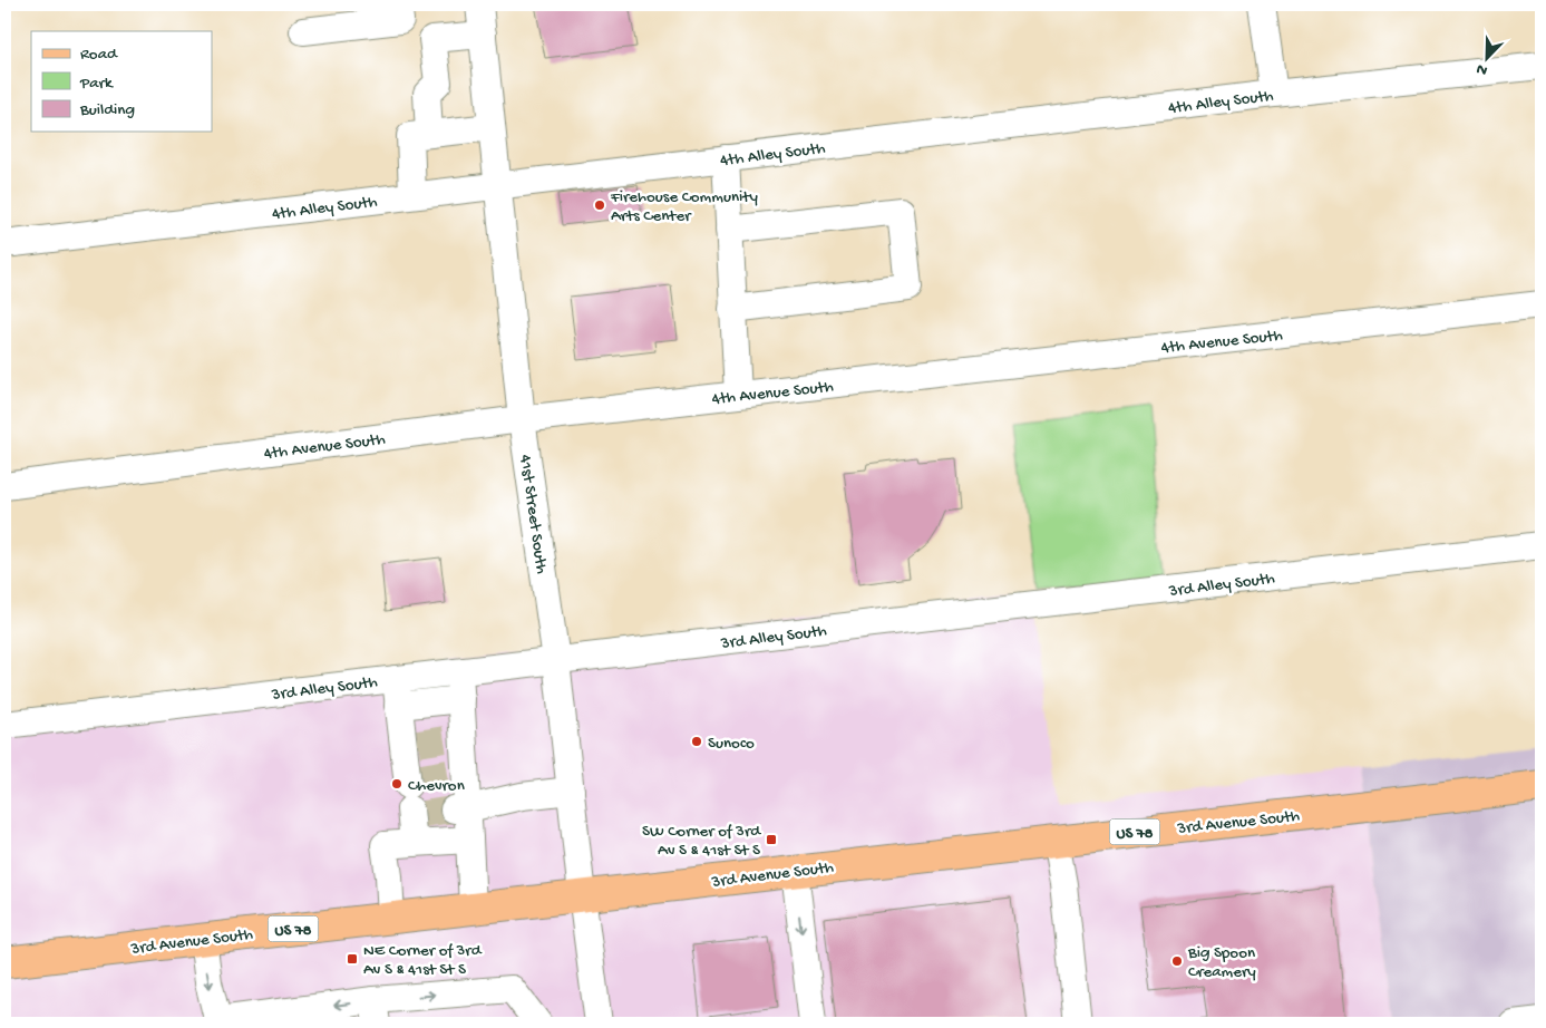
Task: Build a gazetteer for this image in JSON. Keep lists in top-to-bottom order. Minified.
{"streets":{"main road":["3rd Avenue South","US 78"],"street":["4th Alley South","4th Avenue South","41st Street South","3rd Alley South"]},"crossings":[["4th Alley South","41st Street South"],["4th Avenue South","41st Street South"],["41st Street South","3rd Alley South"],["41st Street South","3rd Avenue South"]],"places":{"other":["Firehouse Community Arts Center","Sunoco","Chevron","Big Spoon Creamery"],"transit":["SW Corner of 3rd Av S & 41st St S","NE Corner of 3rd Av S & 41st St S"]},"legend":["Road","Park","Building"],"north":"bottom left"}
